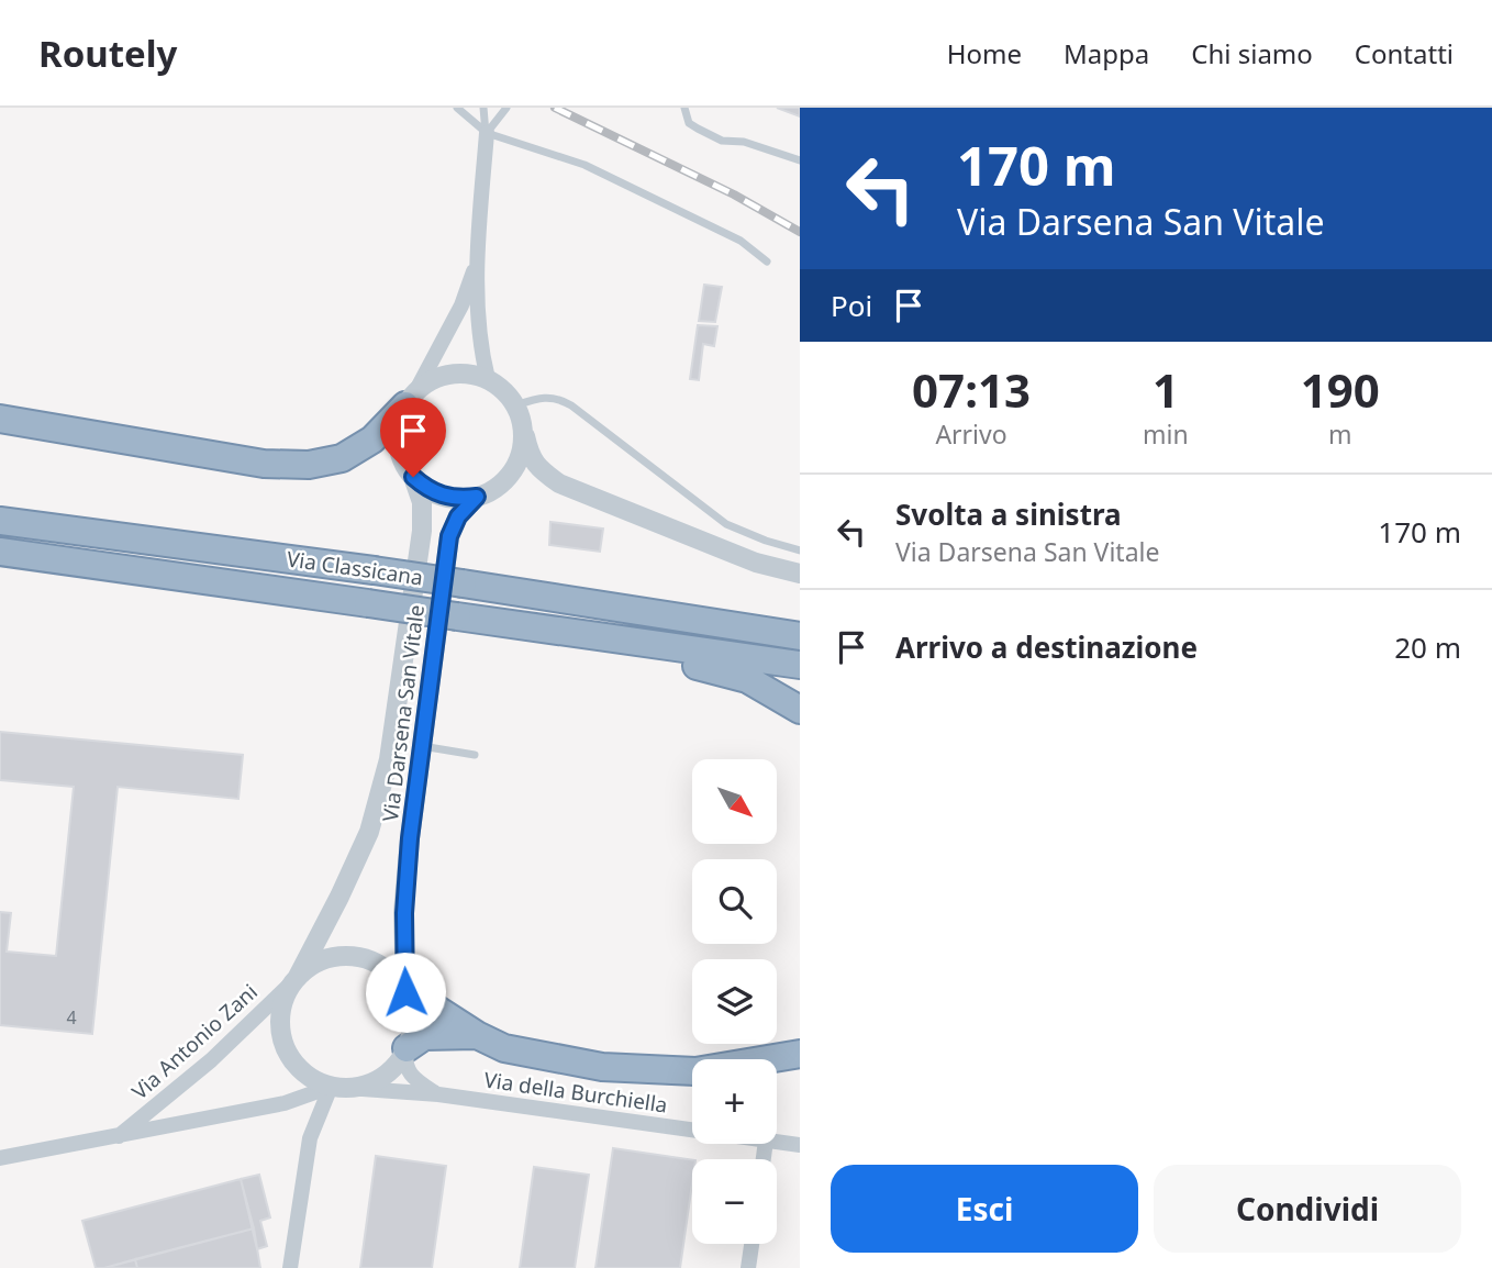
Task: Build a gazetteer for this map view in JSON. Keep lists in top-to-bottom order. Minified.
{"streets":{"highway":["Via Classicana"],"street":["Via Darsena San Vitale","Via Antonio Zani","Via della Burchiella"]},"crossings":[["Via Darsena San Vitale","Via Antonio Zani"],["Via Darsena San Vitale","Via della Burchiella"],["Via Antonio Zani","Via della Burchiella"]],"house_numbers":["4"],"north":"bottom right","page":{"header":"Routely","nav":["Home","Mappa","Chi siamo","Contatti"],"turn":["170 m","Via Darsena San Vitale"],"then":"Poi","eta":["07:13","Arrivo","1","min","190","m"],"list":[{"name":"Svolta a sinistra","note":"Via Darsena San Vitale","value":"170 m"},{"name":"Arrivo a destinazione","value":"20 m"}],"map_buttons":["+","−"],"buttons":["Esci","Condividi"]}}
